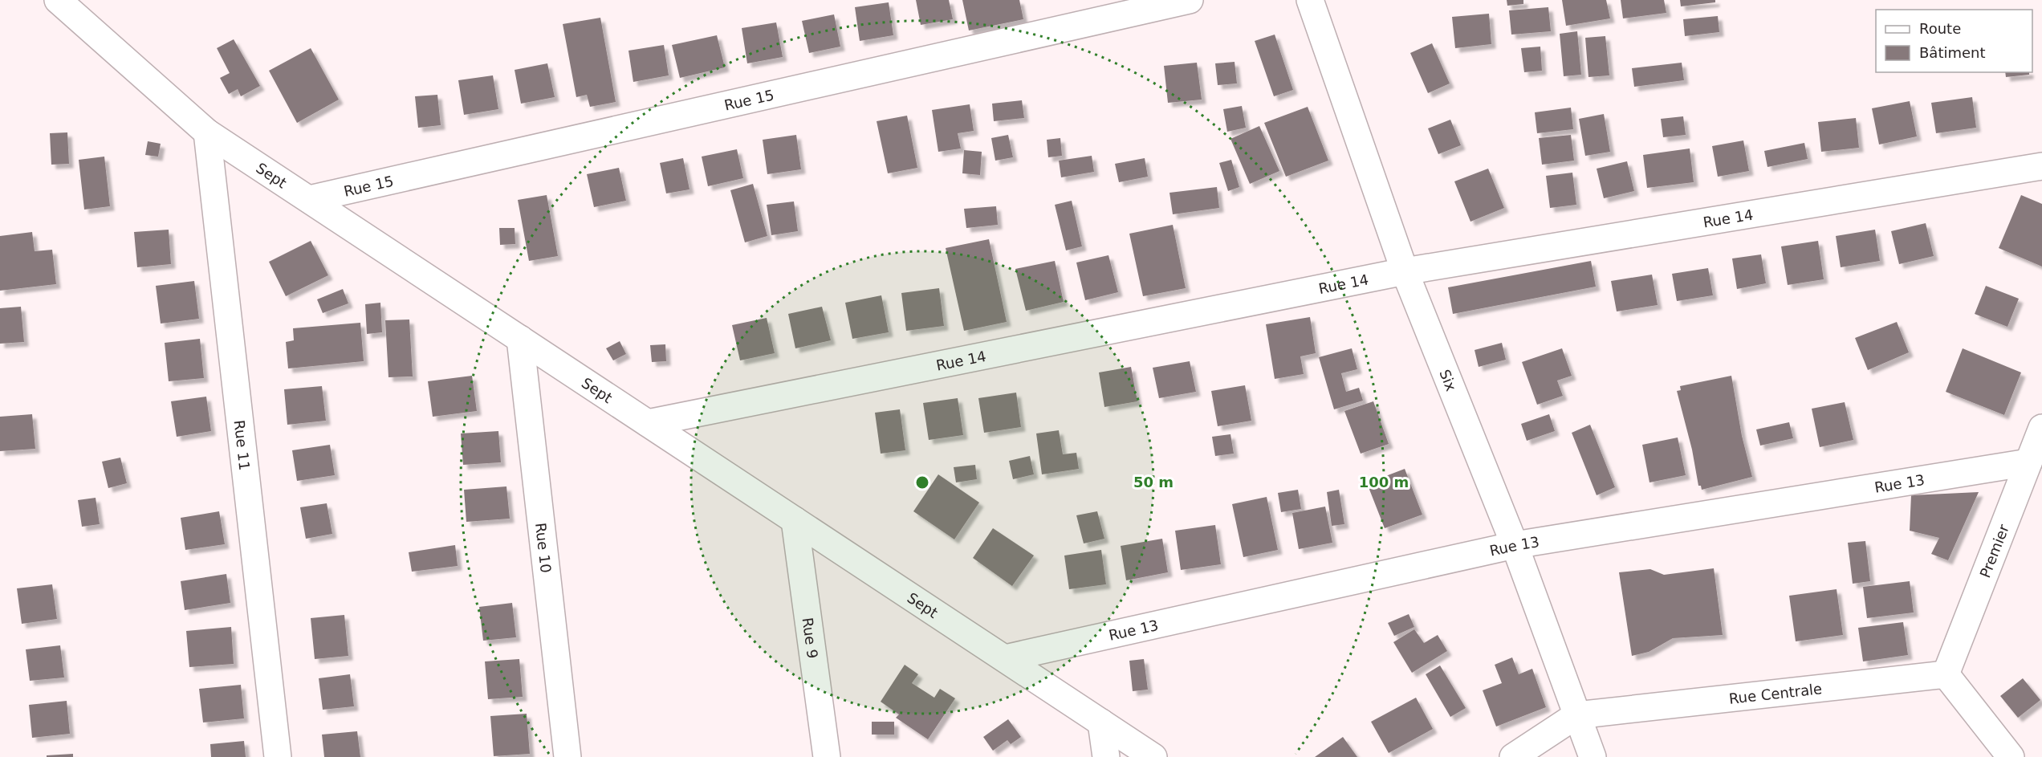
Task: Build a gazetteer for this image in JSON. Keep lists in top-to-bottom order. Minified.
{"streets":{"street":["Rue 15","Sept","Rue 14","Six","Rue 11","Rue 13","Rue 10","Premier","Rue 9","Rue Centrale"]},"crossings":[["Rue 15","Sept"],["Sept","Rue 14"],["Sept","Rue 11"],["Sept","Rue 13"],["Sept","Rue 10"],["Sept","Rue 9"],["Rue 14","Six"],["Six","Rue 13"],["Six","Rue Centrale"],["Rue 13","Premier"],["Premier","Rue Centrale"]],"legend":["Route","Bâtiment"],"rings":["50 m","100 m"]}
